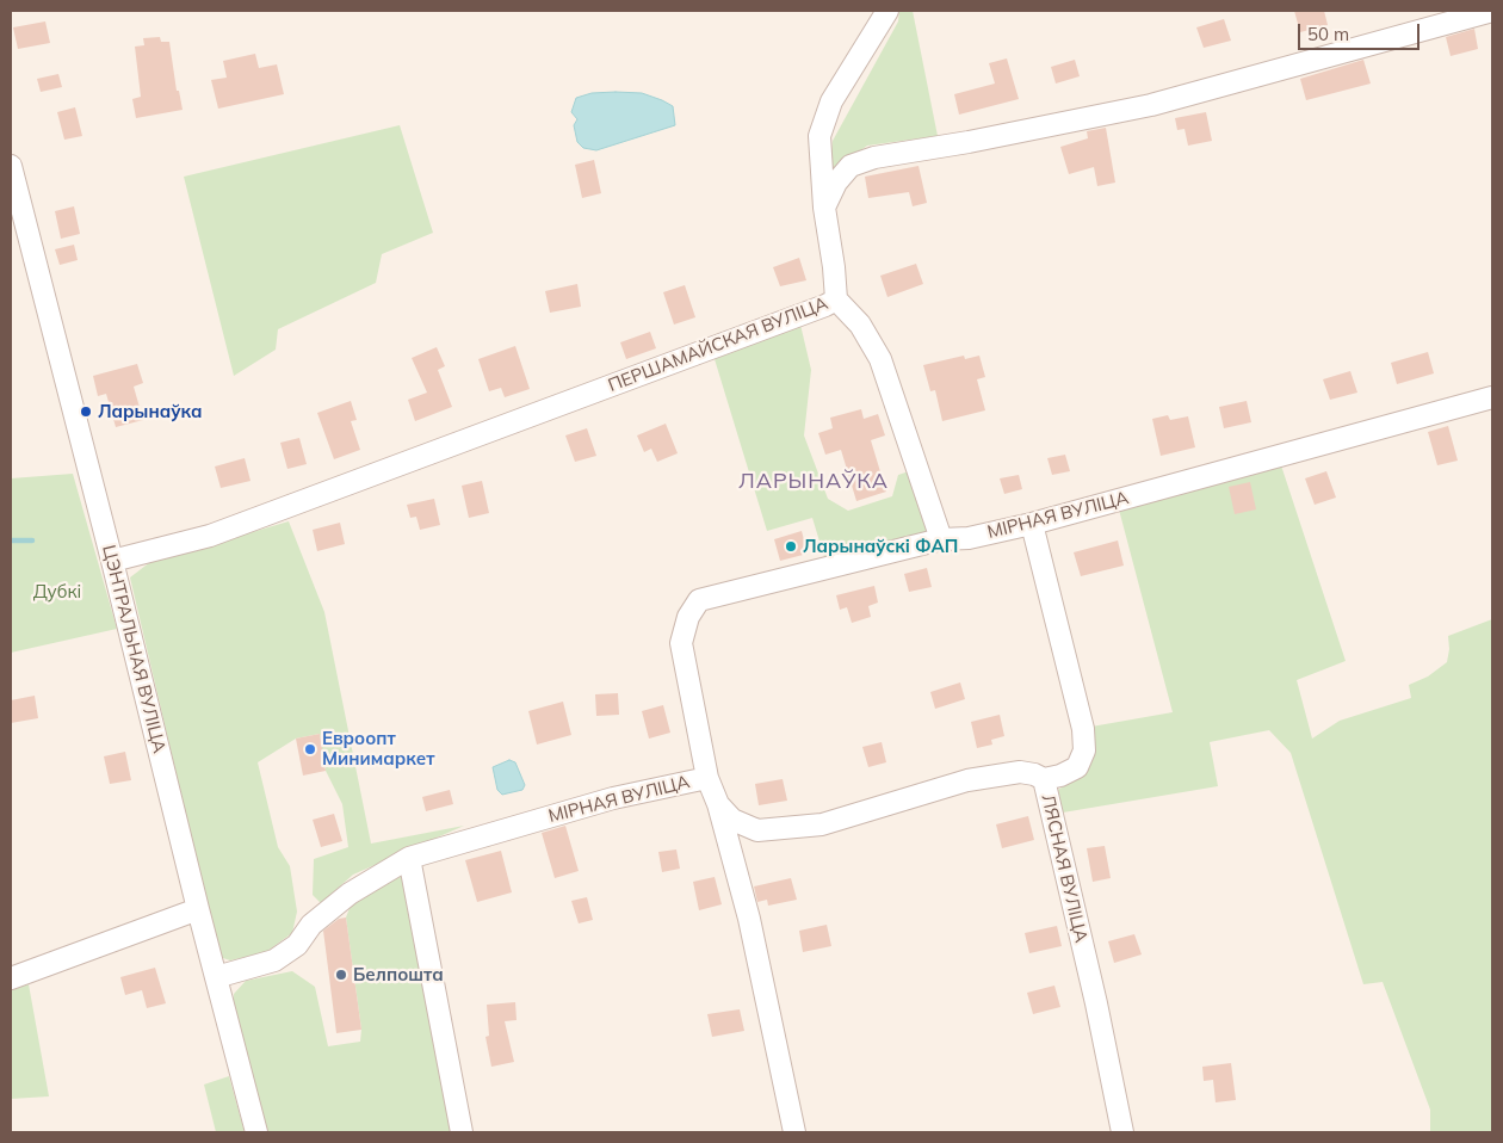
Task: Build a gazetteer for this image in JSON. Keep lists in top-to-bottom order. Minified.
{"streets":{"street":["ПЕРШАМАЙСКАЯ ВУЛІЦА","МІРНАЯ ВУЛІЦА","ЦЭНТРАЛЬНАЯ ВУЛІЦА","ЛЯСНАЯ ВУЛІЦА"]},"crossings":[["ПЕРШАМАЙСКАЯ ВУЛІЦА","ЦЭНТРАЛЬНАЯ ВУЛІЦА"],["МІРНАЯ ВУЛІЦА","ЦЭНТРАЛЬНАЯ ВУЛІЦА"],["МІРНАЯ ВУЛІЦА","ЛЯСНАЯ ВУЛІЦА"]],"districts":["ЛАРЫНАЎКА"],"parks":["Дубкі"],"places":["Ларынаўка","Ларынаўскі ФАП","Евроопт Минимаркет","Белпошта"],"scale_bar":"50 m"}
